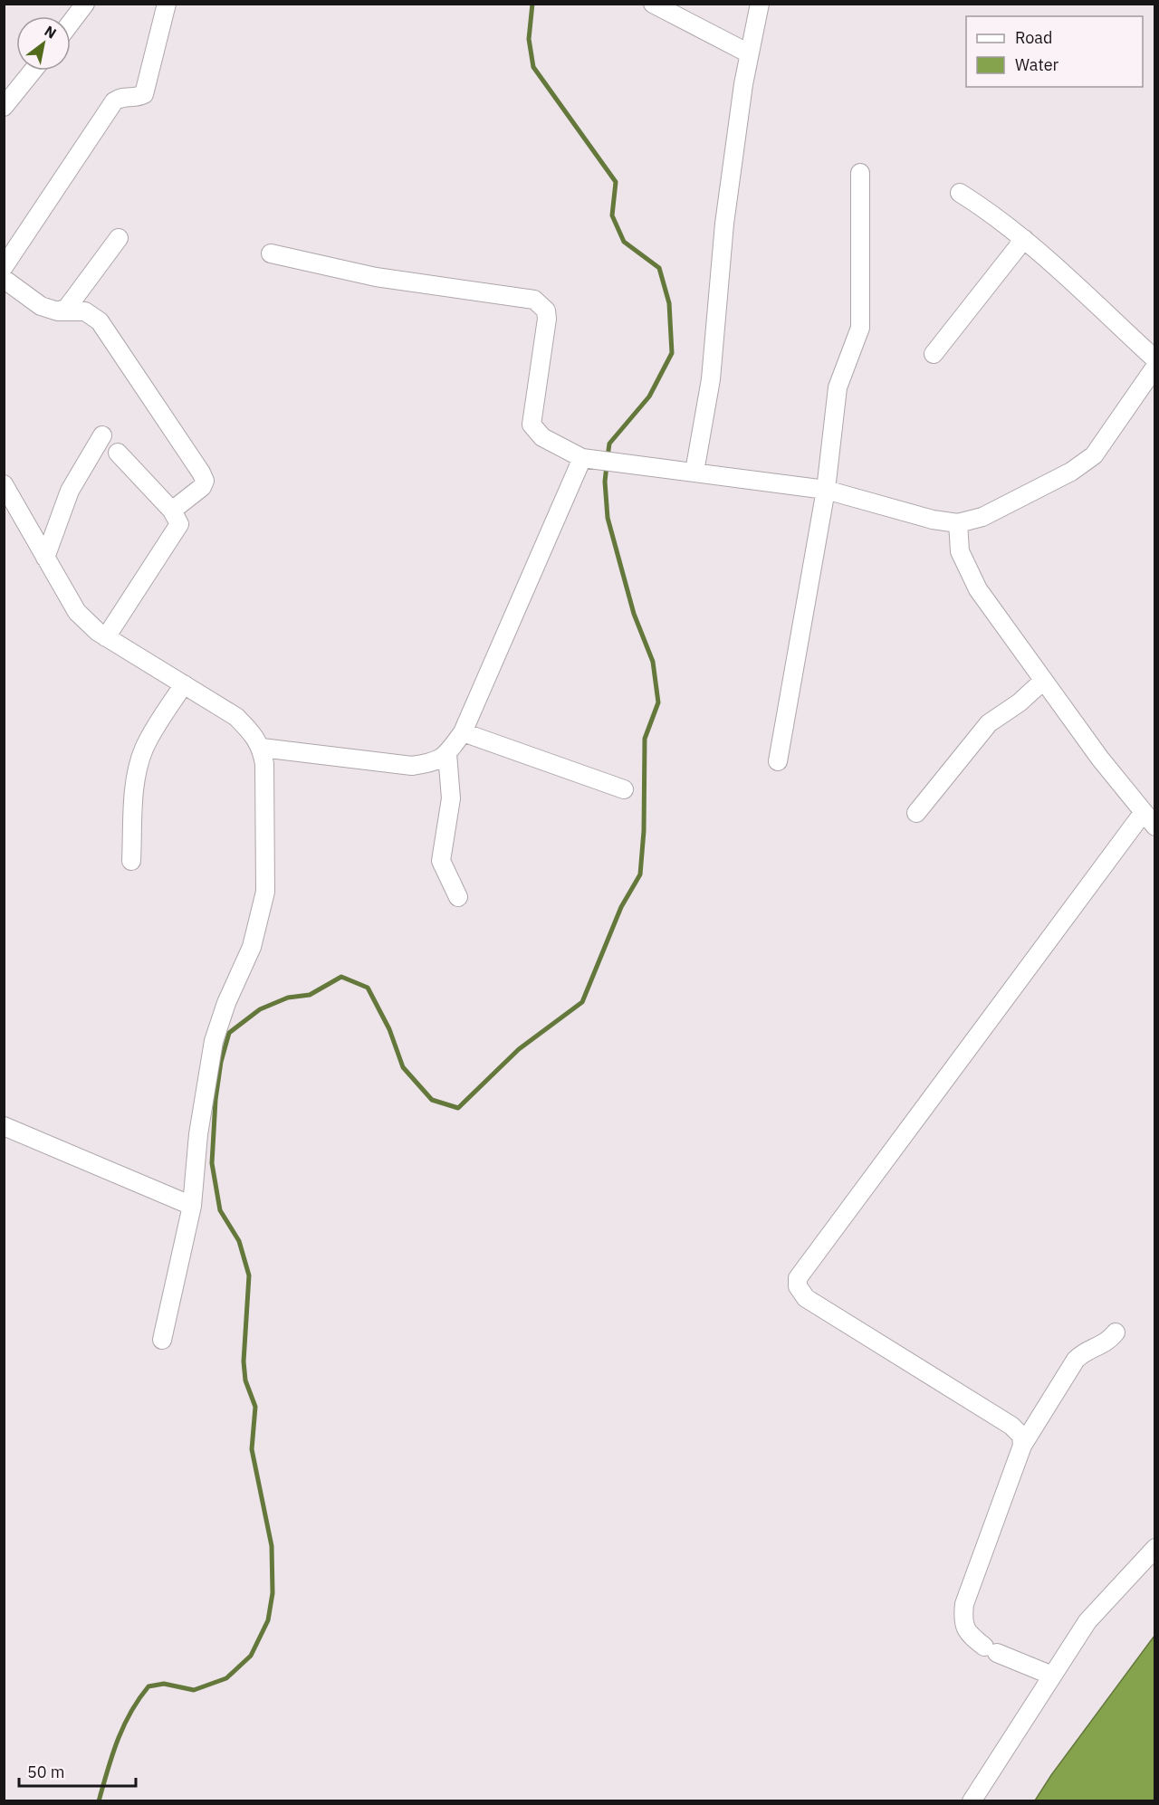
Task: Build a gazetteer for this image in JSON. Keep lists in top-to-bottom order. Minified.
{"legend":["Road","Water"],"scale_bar":"50 m","north":"top right"}
